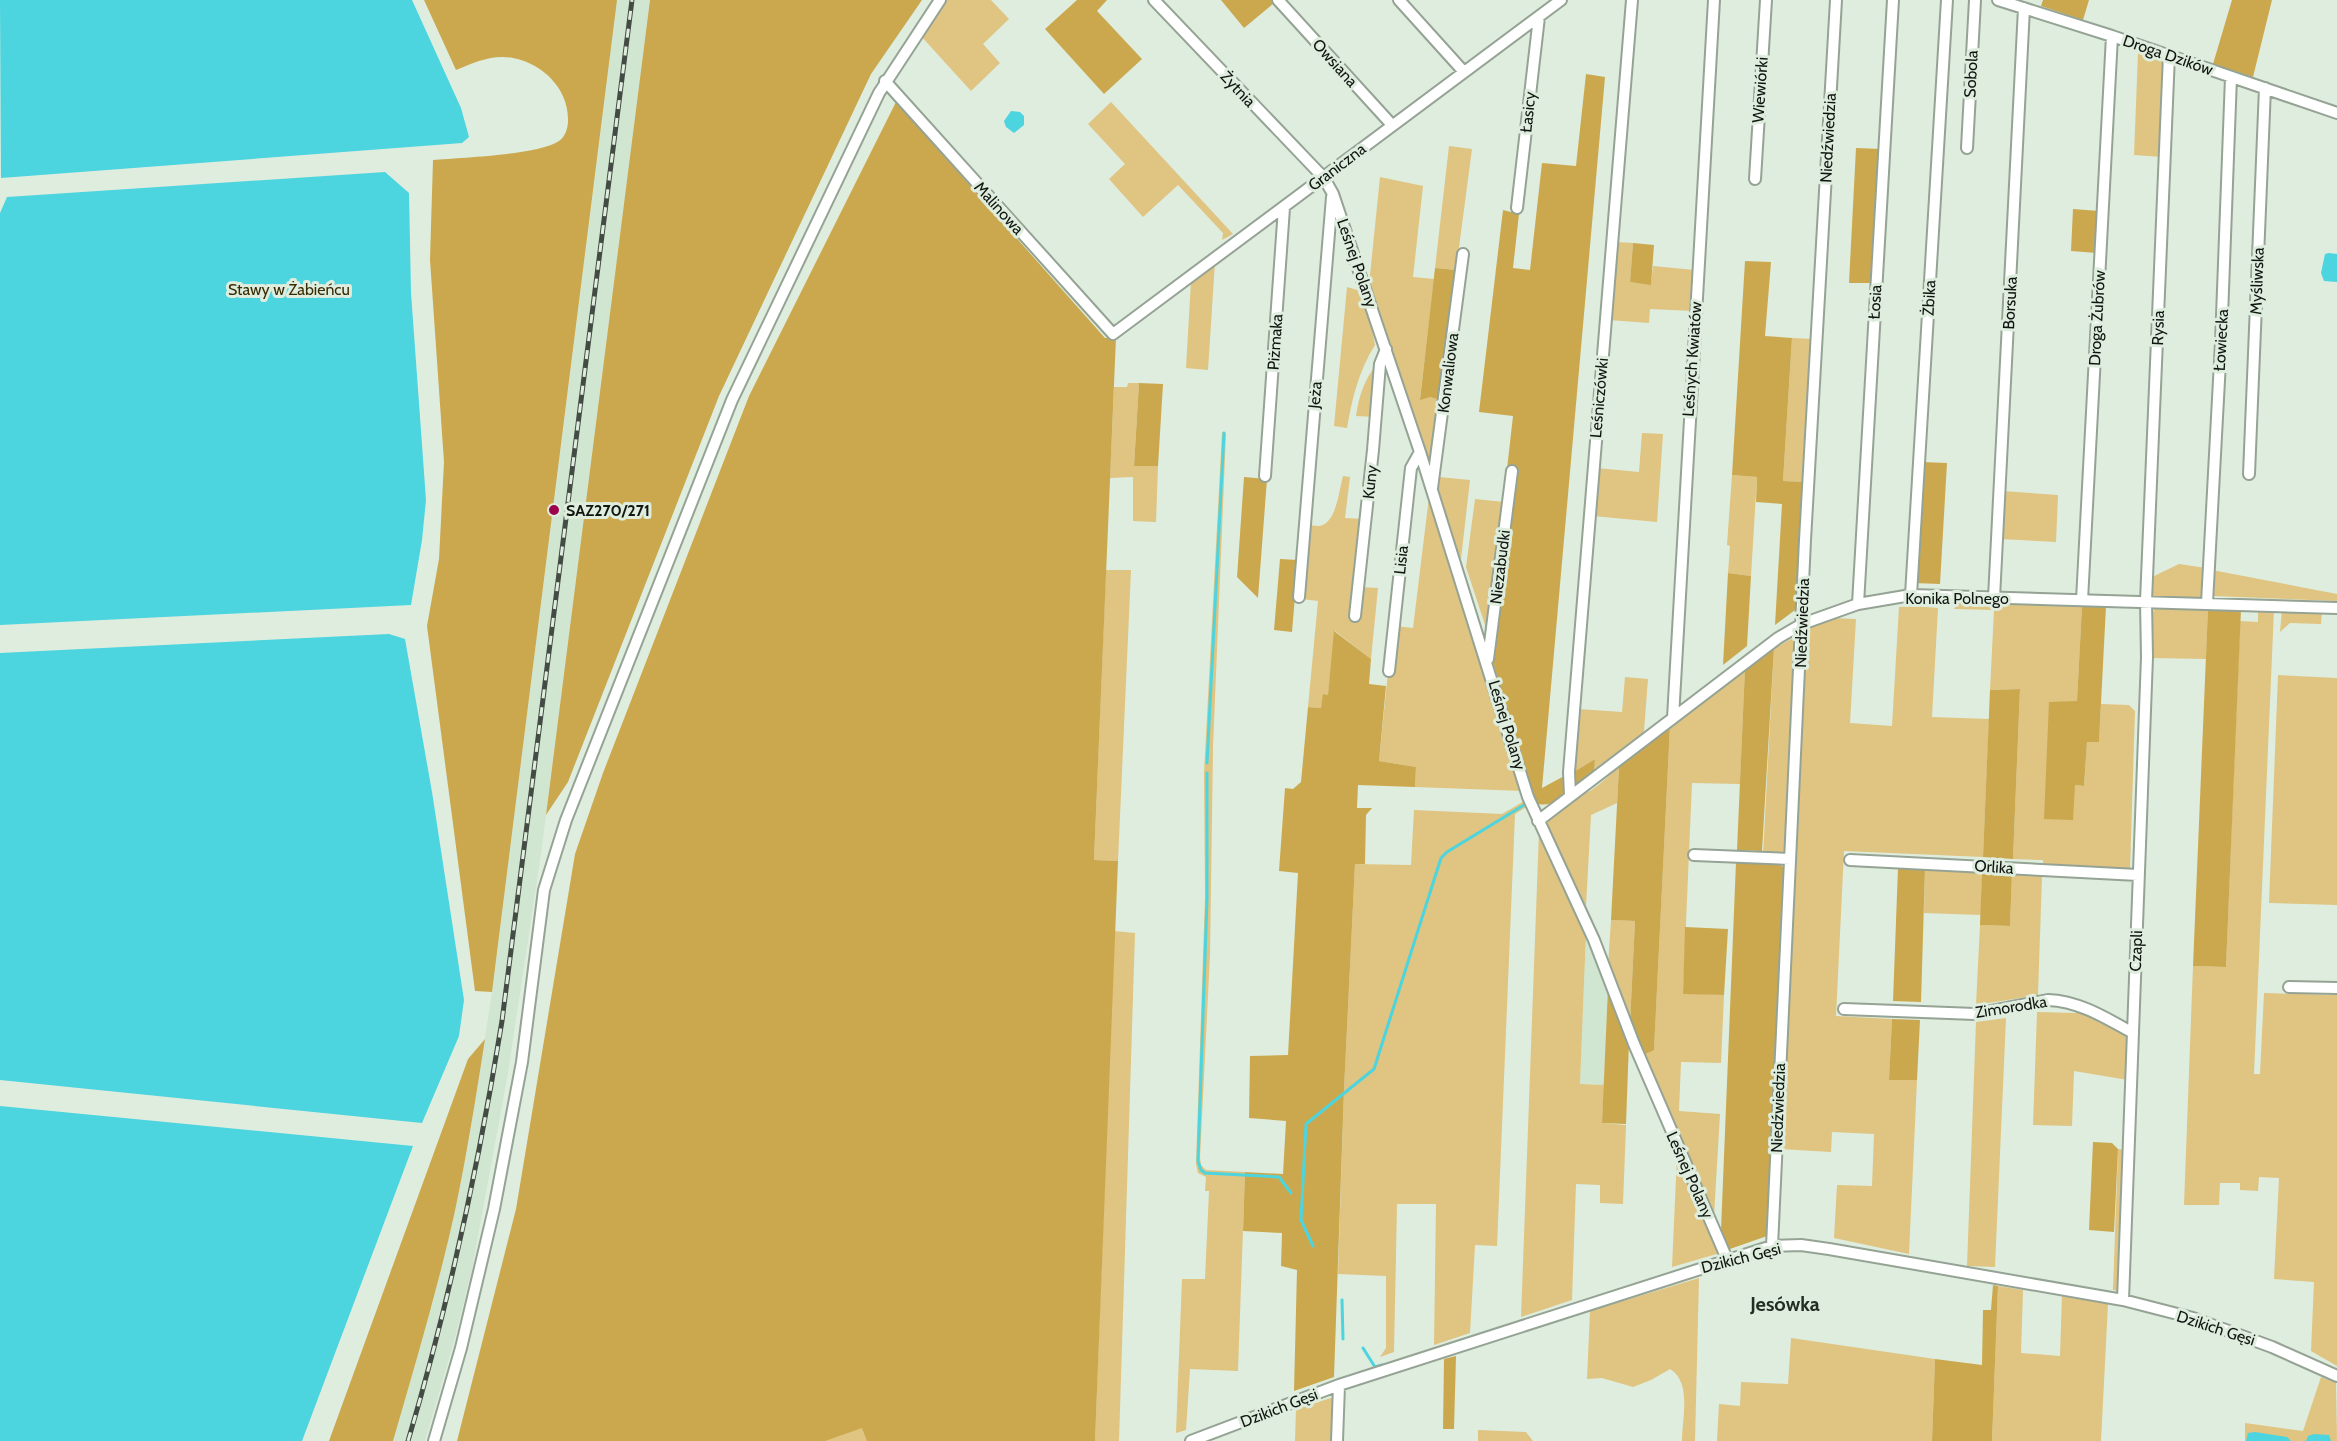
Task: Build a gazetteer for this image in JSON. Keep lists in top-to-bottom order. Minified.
{"streets":{"street":["Droga Dzików","Owsiana","Sobola","Żytnia","Wiewiórki","Łasicy","Niedźwiedzia","Graniczna","Malinowa","Leśnej Polany","Myśliwska","Żbika","Łosia","Borsuka","Droga Żubrów","Rysia","Łowiecka","Piżmaka","Leśnych Kwiatów","Konwaliowa","Jeża","Leśniczówki","Kuny","Lisia","Niezabudki","Konika Polnego","Orlika","Czapli","Zimorodka","Dzikich Gęsi"]},"crossings":[["Droga Dzików","Myśliwska"],["Droga Dzików","Borsuka"],["Droga Dzików","Droga Żubrów"],["Droga Dzików","Rysia"],["Droga Dzików","Łowiecka"],["Owsiana","Graniczna"],["Żytnia","Graniczna"],["Żytnia","Leśnej Polany"],["Łasicy","Graniczna"],["Niedźwiedzia","Konika Polnego"],["Niedźwiedzia","Dzikich Gęsi"],["Graniczna","Malinowa"],["Graniczna","Leśnej Polany"],["Graniczna","Piżmaka"],["Leśnej Polany","Konwaliowa"],["Leśnej Polany","Jeża"],["Leśnej Polany","Kuny"],["Leśnej Polany","Lisia"],["Leśnej Polany","Niezabudki"],["Leśnej Polany","Konika Polnego"],["Leśnej Polany","Dzikich Gęsi"],["Żbika","Konika Polnego"],["Łosia","Konika Polnego"],["Borsuka","Konika Polnego"],["Droga Żubrów","Konika Polnego"],["Rysia","Konika Polnego"],["Rysia","Czapli"],["Łowiecka","Konika Polnego"],["Leśnych Kwiatów","Konika Polnego"],["Leśniczówki","Konika Polnego"],["Konika Polnego","Czapli"],["Orlika","Czapli"],["Czapli","Zimorodka"],["Czapli","Dzikich Gęsi"]],"districts":["Jesówka"],"parks":["Stawy w Żabieńcu"],"places":["SAZ270/271"]}
